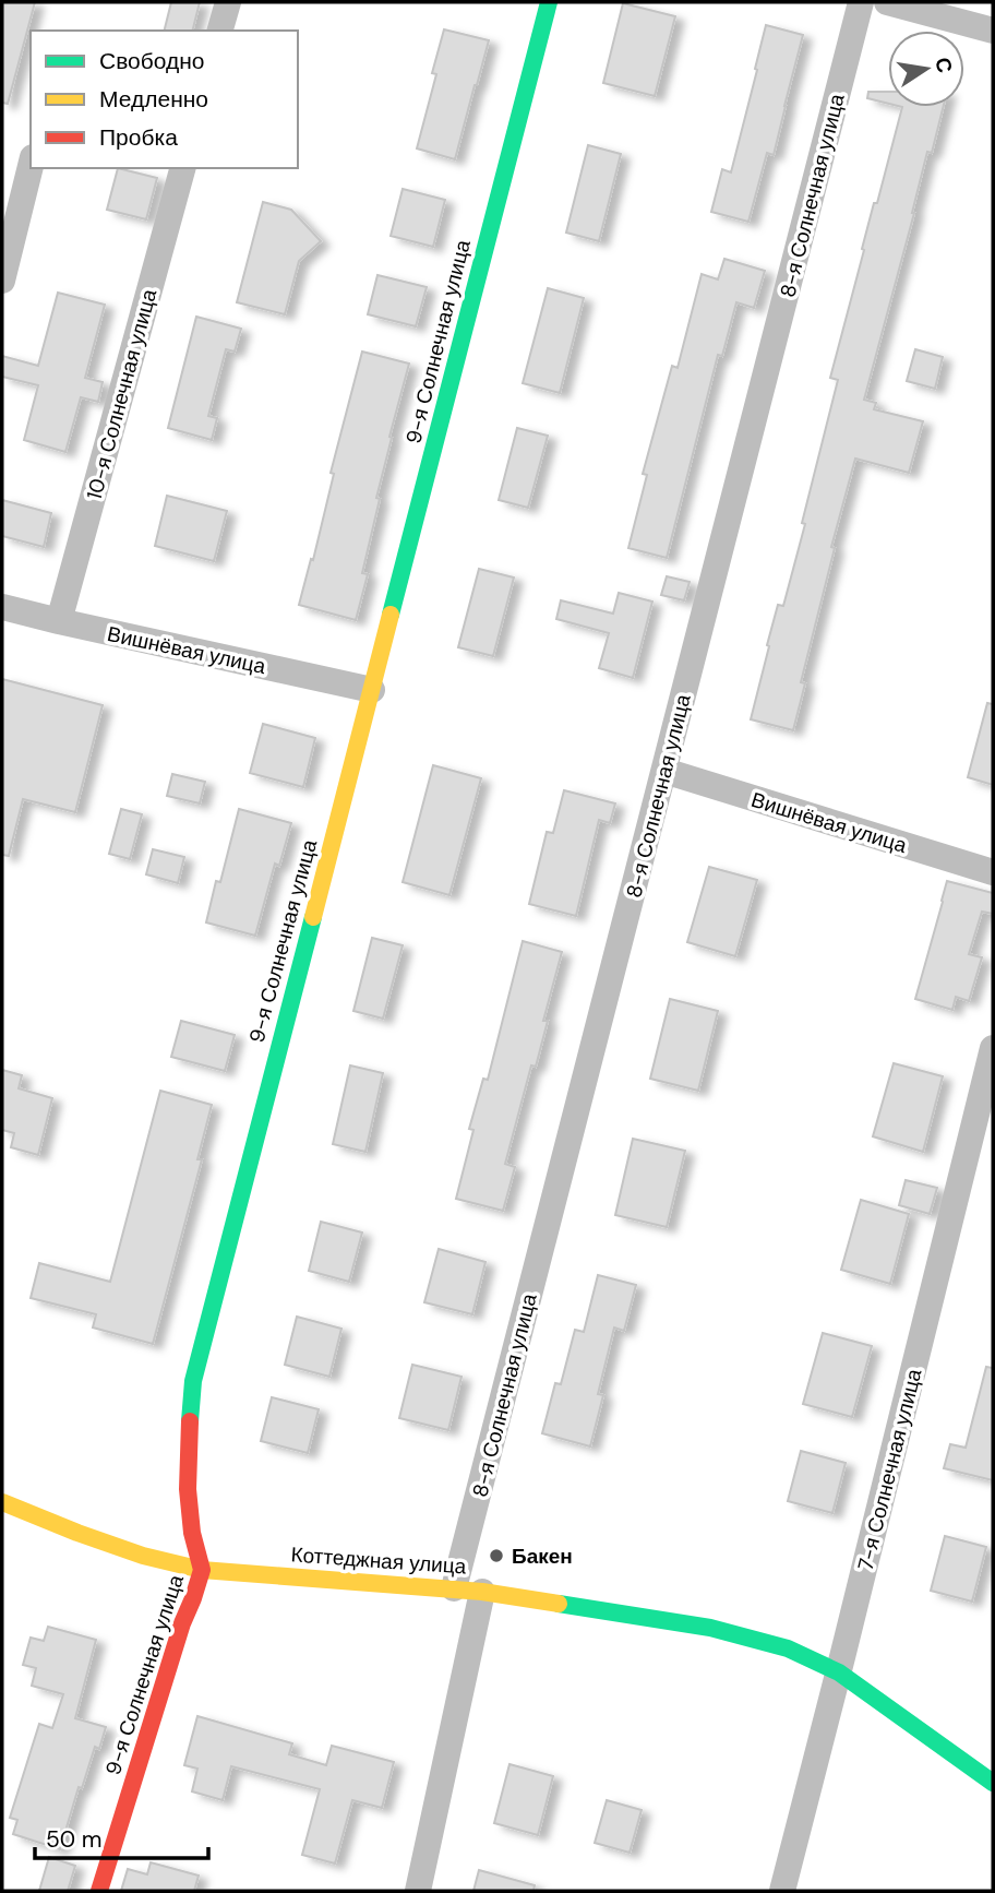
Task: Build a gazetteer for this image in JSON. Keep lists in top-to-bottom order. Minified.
{"streets":{"street":["8-я Солнечная улица","9-я Солнечная улица","10-я Солнечная улица","Вишнёвая улица","7-я Солнечная улица","Коттеджная улица"]},"crossings":[["8-я Солнечная улица","Вишнёвая улица"],["8-я Солнечная улица","Коттеджная улица"],["9-я Солнечная улица","Вишнёвая улица"],["9-я Солнечная улица","Коттеджная улица"],["10-я Солнечная улица","Вишнёвая улица"],["7-я Солнечная улица","Коттеджная улица"]],"places":["Бакен"],"legend":["Свободно","Медленно","Пробка"],"scale_bar":"50 m","north":"right"}
